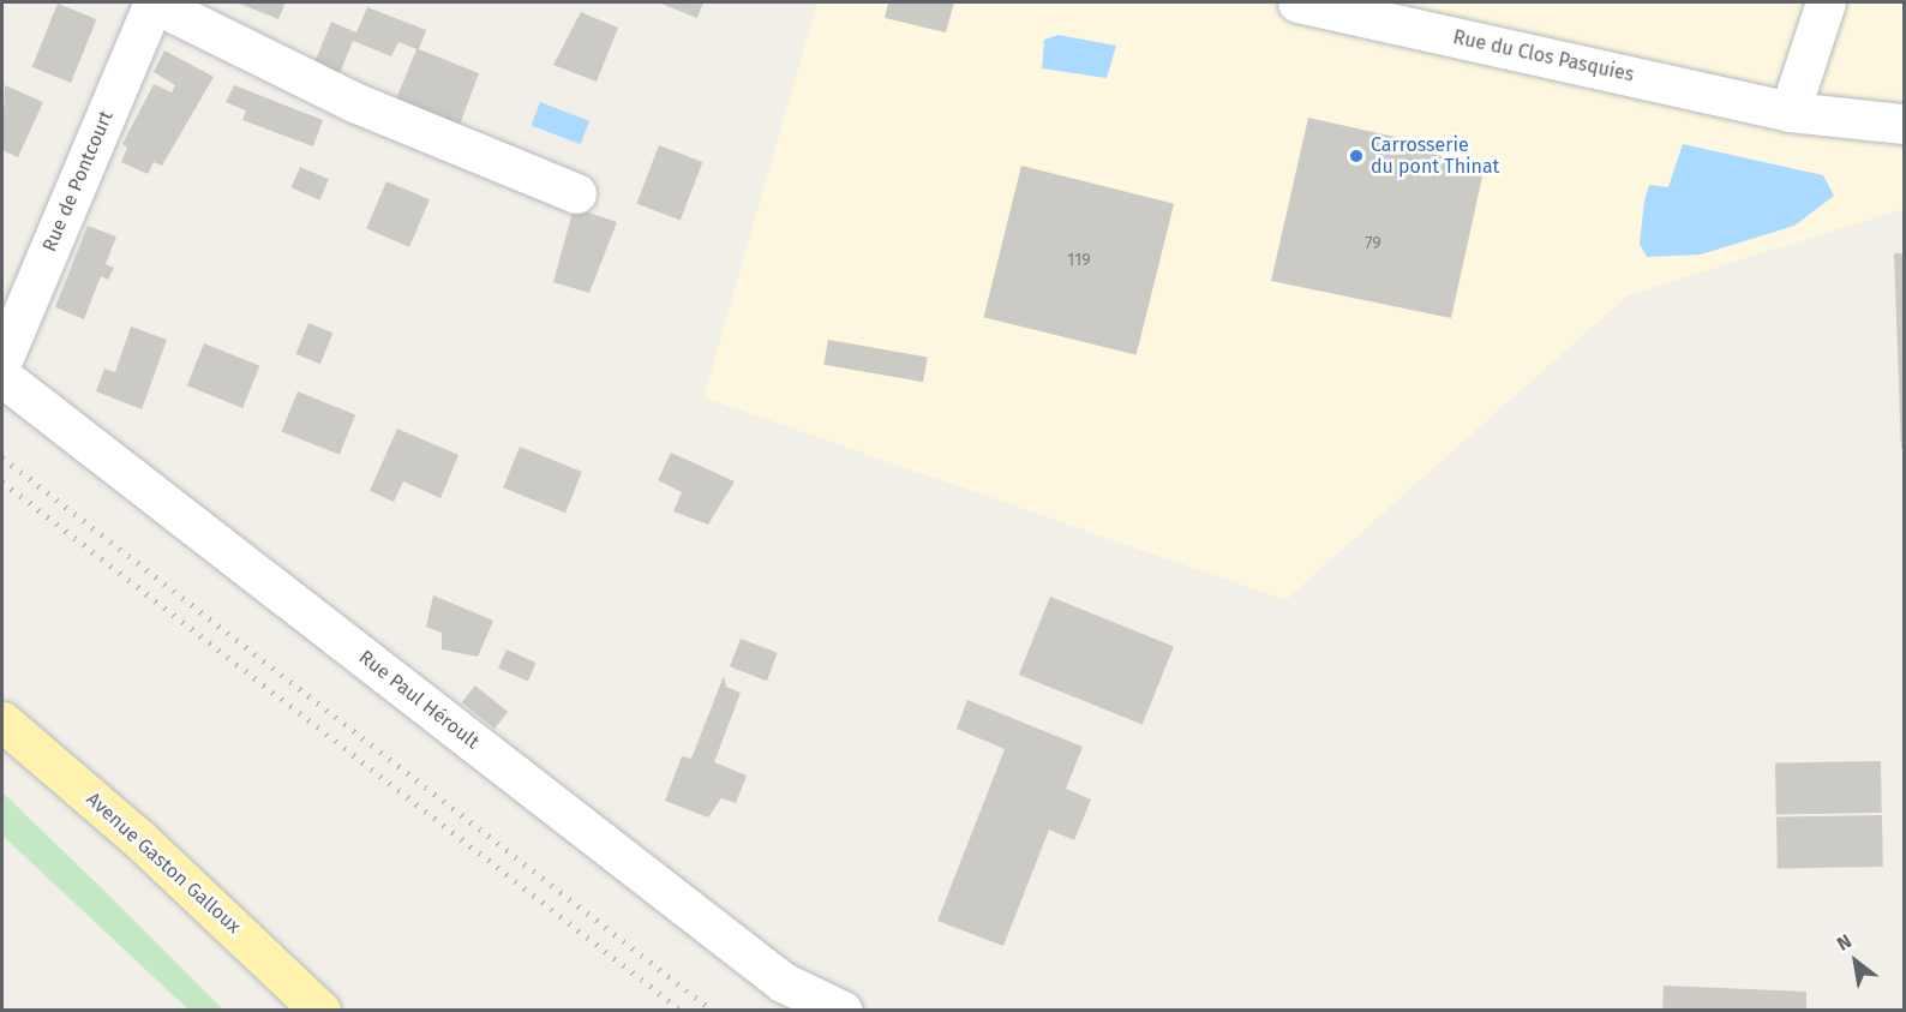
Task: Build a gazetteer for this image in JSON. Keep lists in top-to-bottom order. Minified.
{"streets":{"main road":["Avenue Gaston Galloux"],"street":["Rue du Clos Pasquies","Rue de Pontcourt","Rue Paul Héroult"]},"places":["Carrosserie du pont Thinat"],"house_numbers":["79","119"],"north":"top left"}
